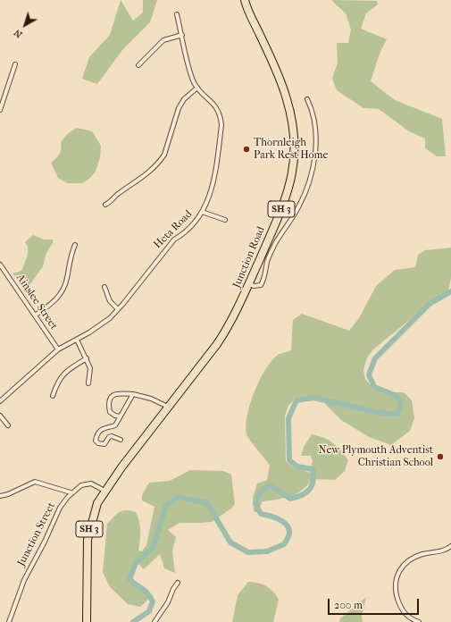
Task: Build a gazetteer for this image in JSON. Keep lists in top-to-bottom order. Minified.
{"streets":{"highway":["SH 3","Junction Road"],"street":["Heta Road","Ainslee Street","Junction Street"]},"crossings":[["SH 3","Junction Road"],["SH 3","Junction Street"],["Heta Road","Ainslee Street"],["Junction Road","Junction Street"]],"places":["Thornleigh Park Rest Home","New Plymouth Adventist Christian School"],"scale_bar":"200 m","north":"bottom left"}
